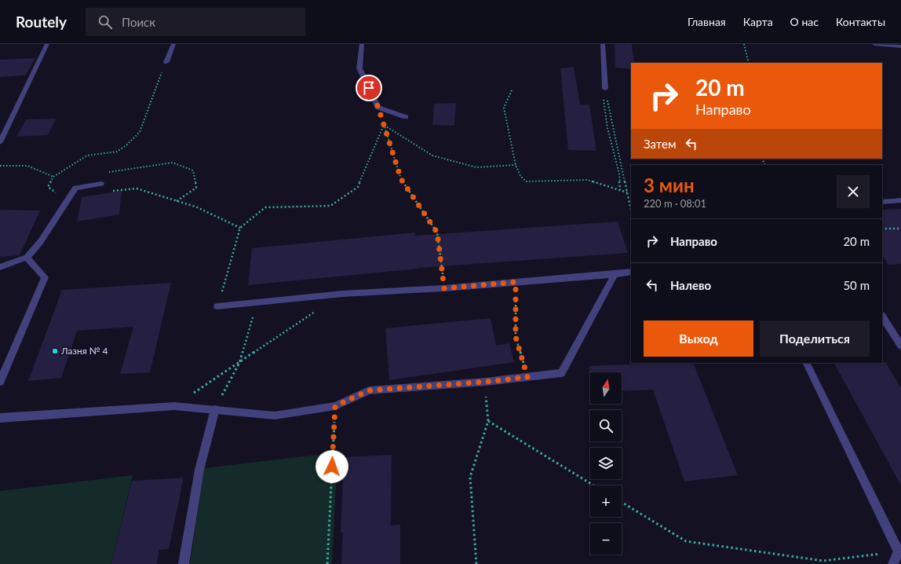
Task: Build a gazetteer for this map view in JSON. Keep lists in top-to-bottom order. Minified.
{"places":["Лазня № 4"],"north":"top","page":{"header":"Routely","search":"Поиск","nav":["Главная","Карта","О нас","Контакты"],"turn":["20 m","Направо"],"then":"Затем","heading":["3 мин","220 m · 08:01"],"list":[{"name":"Направо","value":"20 m"},{"name":"Налево","value":"50 m"}],"buttons":["Выход","Поделиться"],"map_buttons":["+","−"]}}
